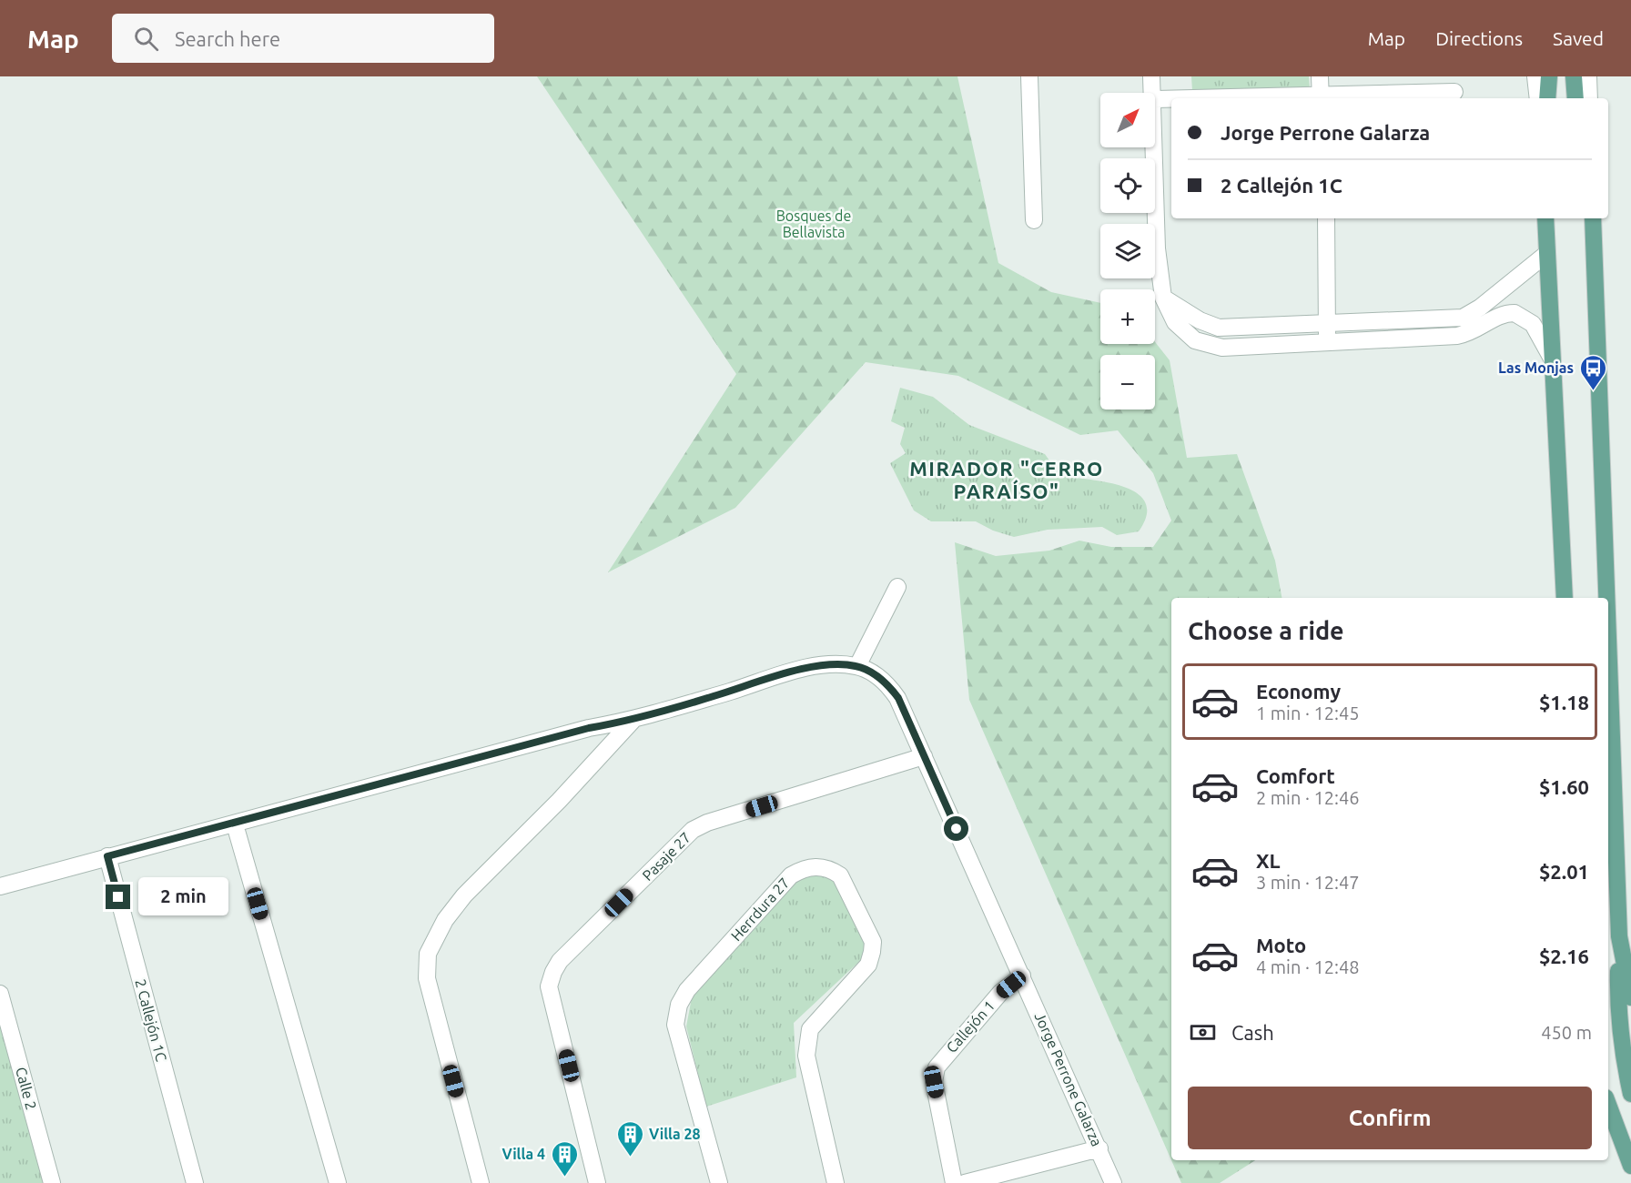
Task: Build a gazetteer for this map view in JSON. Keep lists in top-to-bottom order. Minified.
{"streets":{"street":["Pasaje 27","Herrdura 27","2 Callejón 1C","Callejón 1","Jorge Perrone Galarza","Calle 2"]},"crossings":[["Pasaje 27","Jorge Perrone Galarza"],["2 Callejón 1C","Jorge Perrone Galarza"],["Callejón 1","Jorge Perrone Galarza"]],"districts":["MIRADOR \"CERRO PARAÍSO\""],"parks":["Bosques de Bellavista"],"places":{"bus stop":["Las Monjas"],"building":["Villa 28","Villa 4"]},"north":"top right","page":{"header":"Map","search":"Search here","nav":["Map","Directions","Saved"],"map_buttons":["+","−"],"banner":["Jorge Perrone Galarza","2 Callejón 1C"],"heading":"Choose a ride","list":[{"name":"Economy","note":"1 min · 12:45","value":"$1.18"},{"name":"Comfort","note":"2 min · 12:46","value":"$1.60"},{"name":"XL","note":"3 min · 12:47","value":"$2.01"},{"name":"Moto","note":"4 min · 12:48","value":"$2.16"}],"bubble":"2 min","pay":["Cash","450 m"],"buttons":"Confirm"}}
